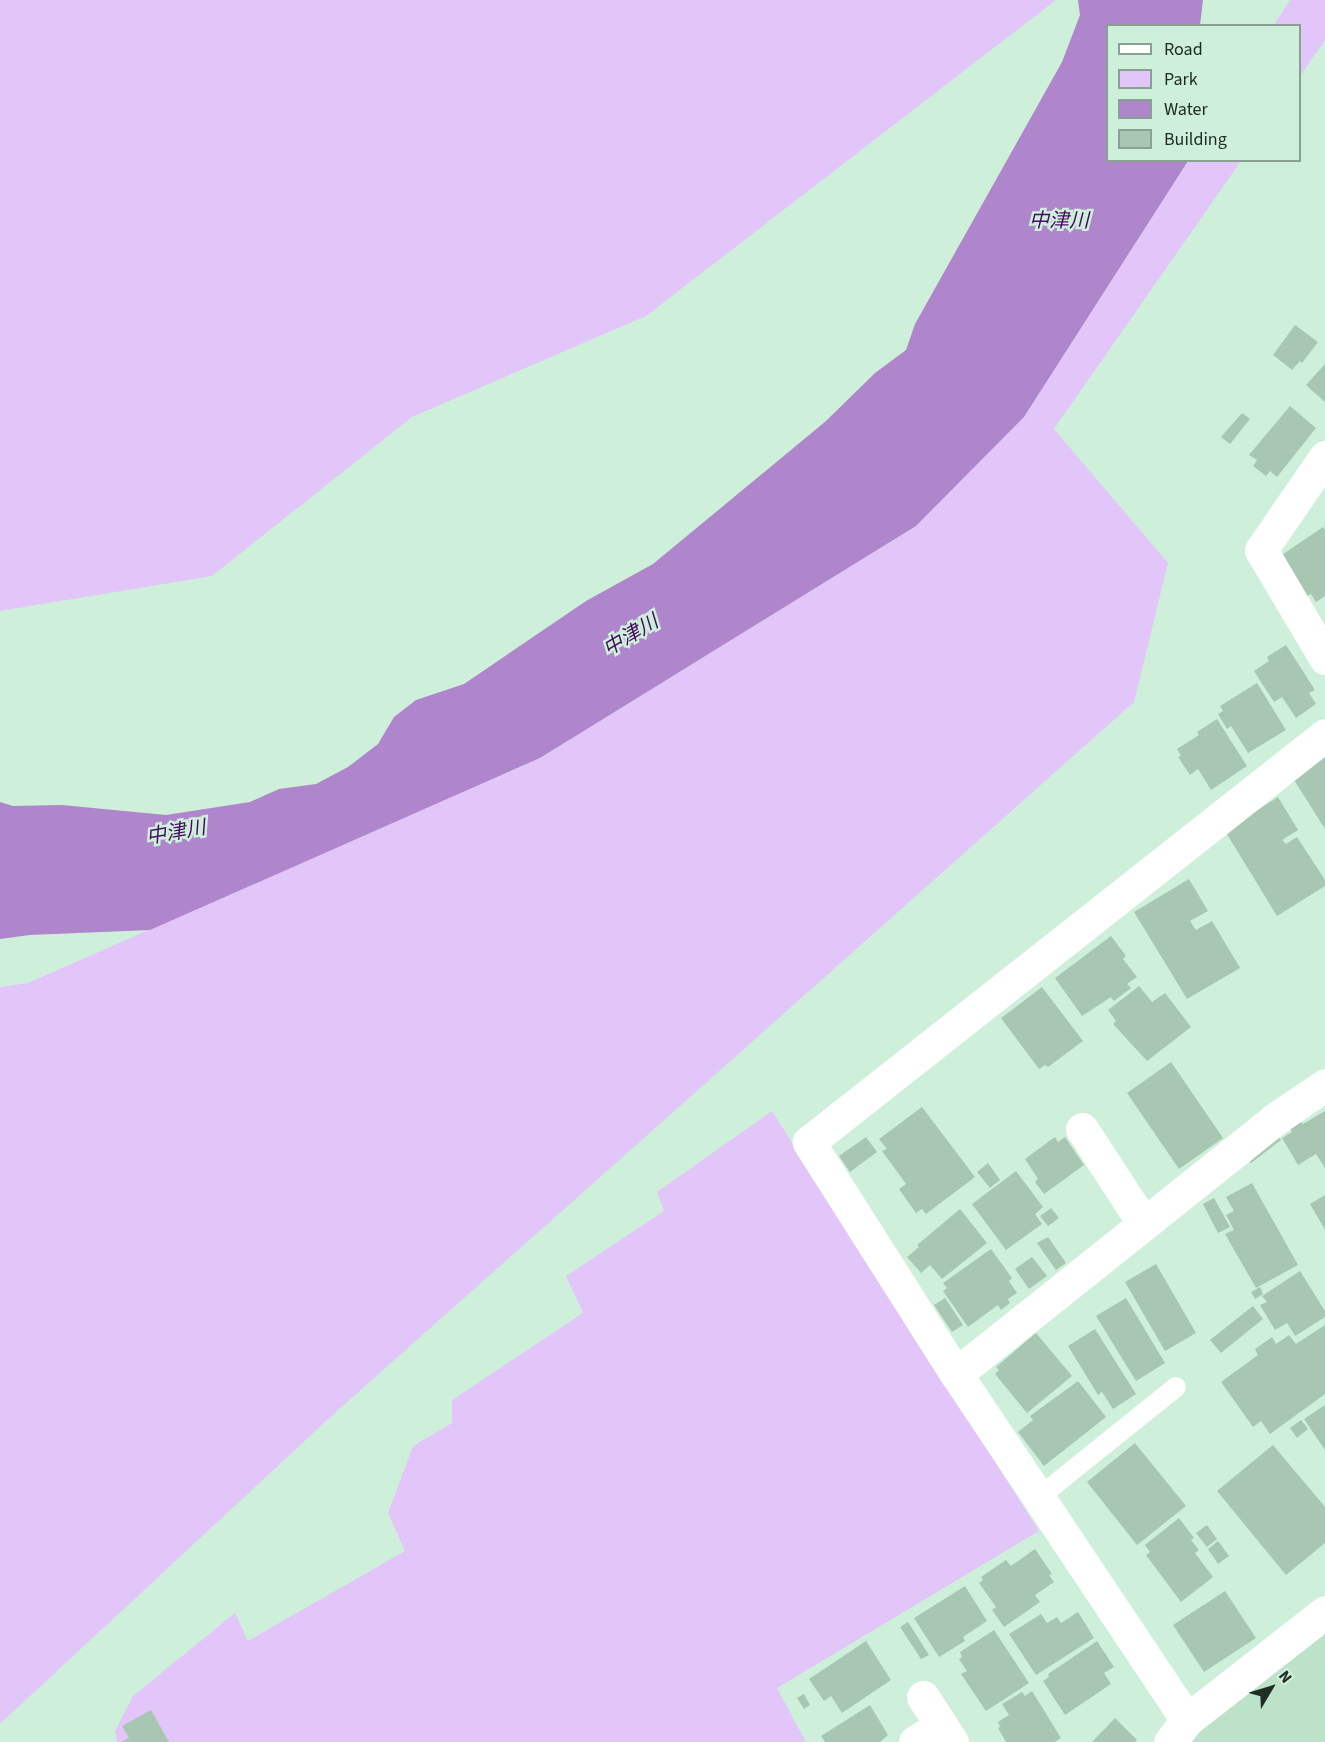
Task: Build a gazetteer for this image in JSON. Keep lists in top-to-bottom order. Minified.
{"water":["中津川"],"legend":["Road","Park","Water","Building"],"north":"top right"}
